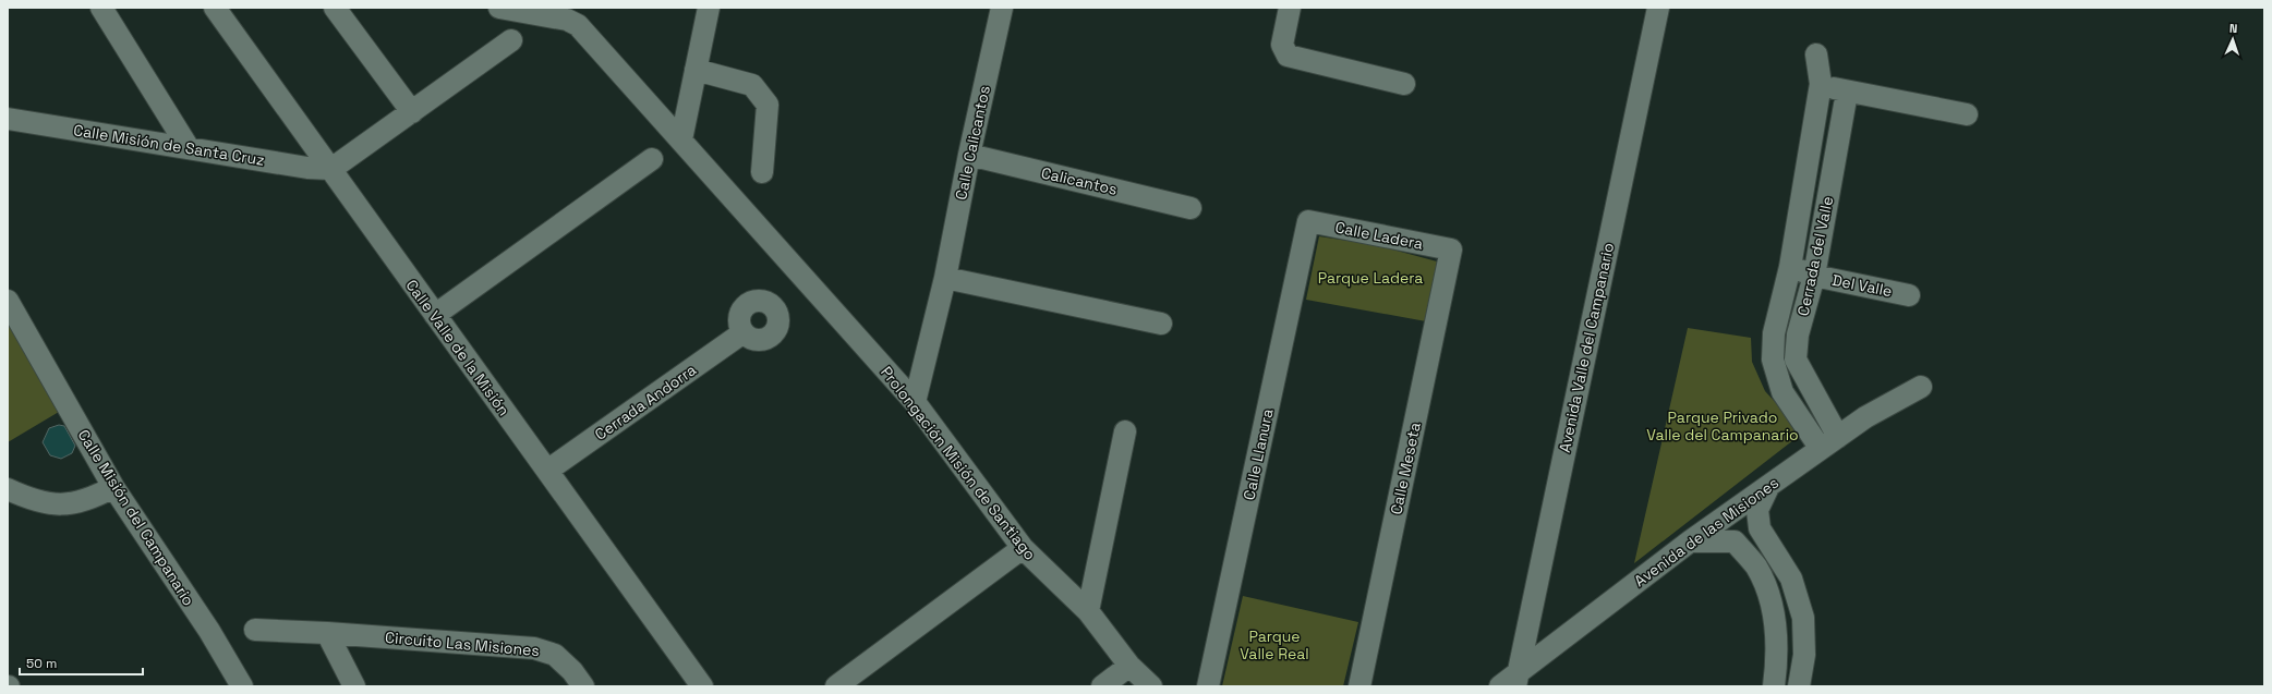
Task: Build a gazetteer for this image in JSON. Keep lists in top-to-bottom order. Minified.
{"streets":{"street":["Calle Calicantos","Calle Misión de Santa Cruz","Calicantos","Calle Ladera","Cerrada del Valle","Del Valle","Calle Valle de la Misión","Avenida Valle del Campanario","Cerrada Andorra","Calle Llanura","Prolongación Misión de Santiago","Calle Meseta","Calle Misión del Campanario","Avenida de las Misiones","Circuito Las Misiones"]},"crossings":[["Calle Calicantos","Calicantos"],["Calle Calicantos","Prolongación Misión de Santiago"],["Calle Misión de Santa Cruz","Calle Valle de la Misión"],["Calle Ladera","Calle Llanura"],["Calle Ladera","Calle Meseta"],["Cerrada del Valle","Del Valle"],["Cerrada del Valle","Avenida de las Misiones"],["Calle Valle de la Misión","Cerrada Andorra"],["Avenida Valle del Campanario","Avenida de las Misiones"]],"parks":["Parque Ladera","Parque Privado Valle del Campanario","Parque Valle Real"],"scale_bar":"50 m","north":"top"}
